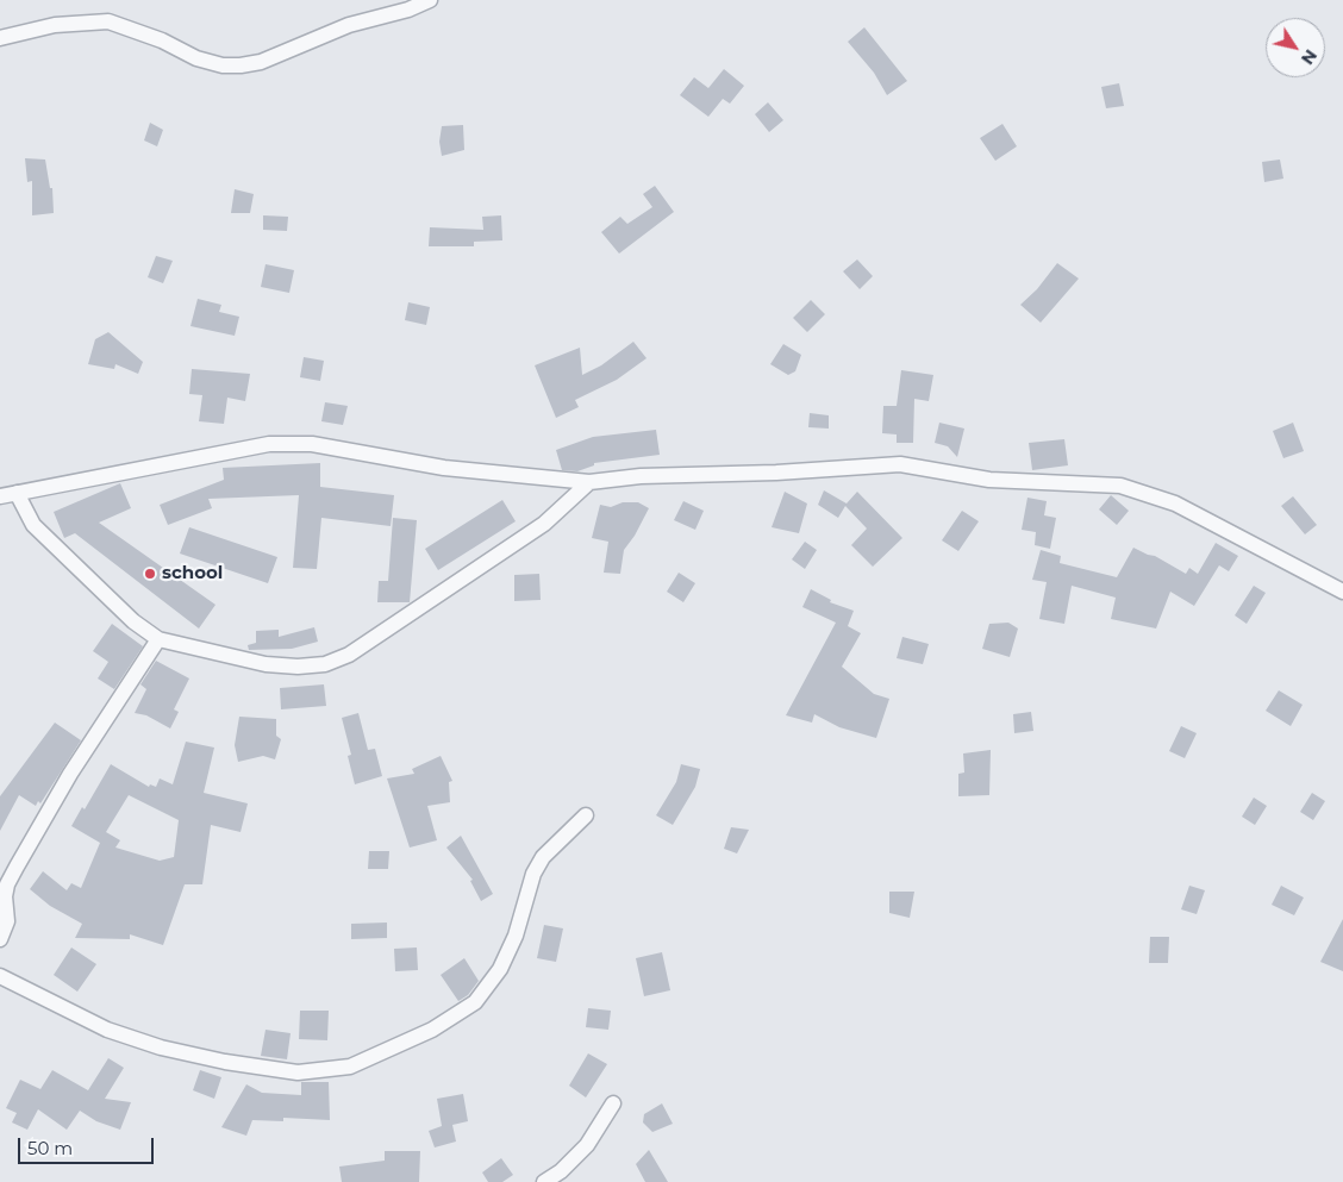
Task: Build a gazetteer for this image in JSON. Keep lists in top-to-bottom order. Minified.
{"places":["school"],"scale_bar":"50 m","north":"bottom right"}
